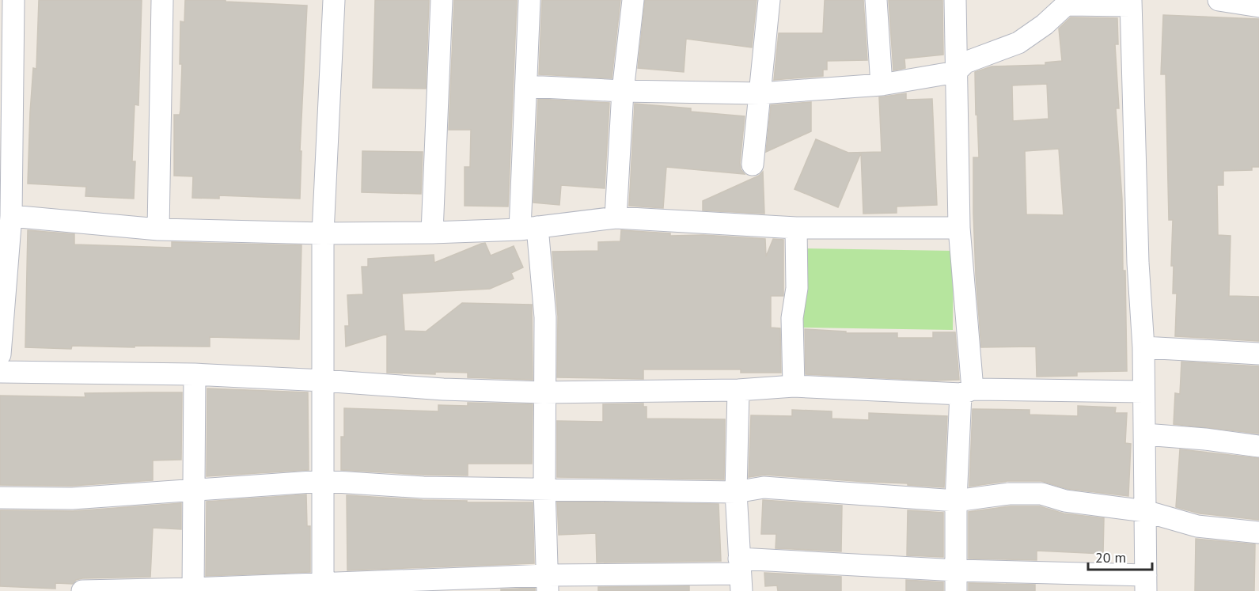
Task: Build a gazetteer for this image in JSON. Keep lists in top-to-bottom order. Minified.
{"scale_bar":"20 m"}
